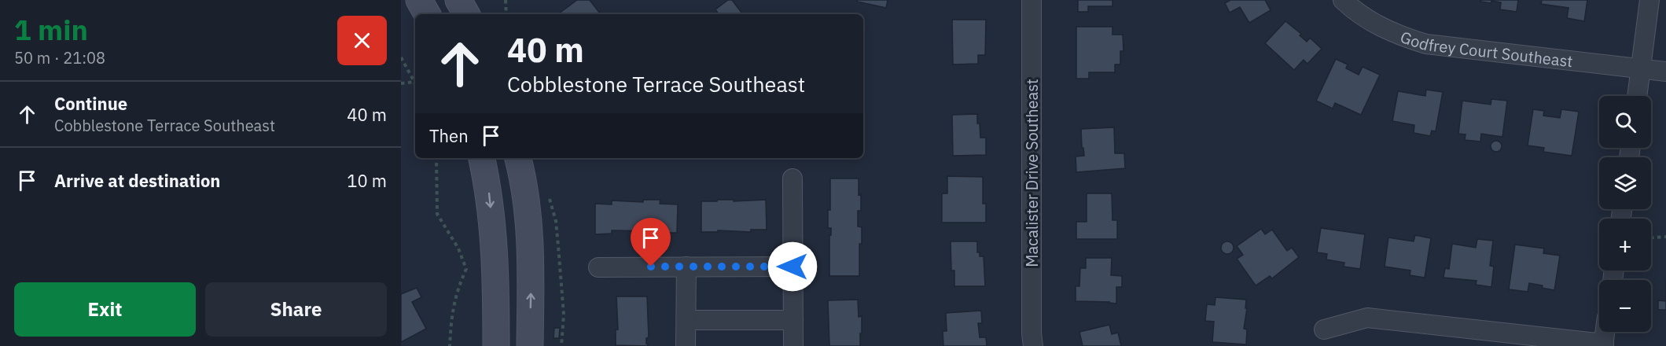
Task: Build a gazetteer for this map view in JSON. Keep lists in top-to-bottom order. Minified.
{"streets":{"street":["Godfrey Court Southeast","Macalister Drive Southeast"]},"page":{"heading":["1 min","50 m · 21:08"],"turn":["40 m","Cobblestone Terrace Southeast"],"list":[{"name":"Continue","note":"Cobblestone Terrace Southeast","value":"40 m"},{"name":"Arrive at destination","value":"10 m"}],"map_buttons":["+","−"],"then":"Then","buttons":["Exit","Share"]}}
